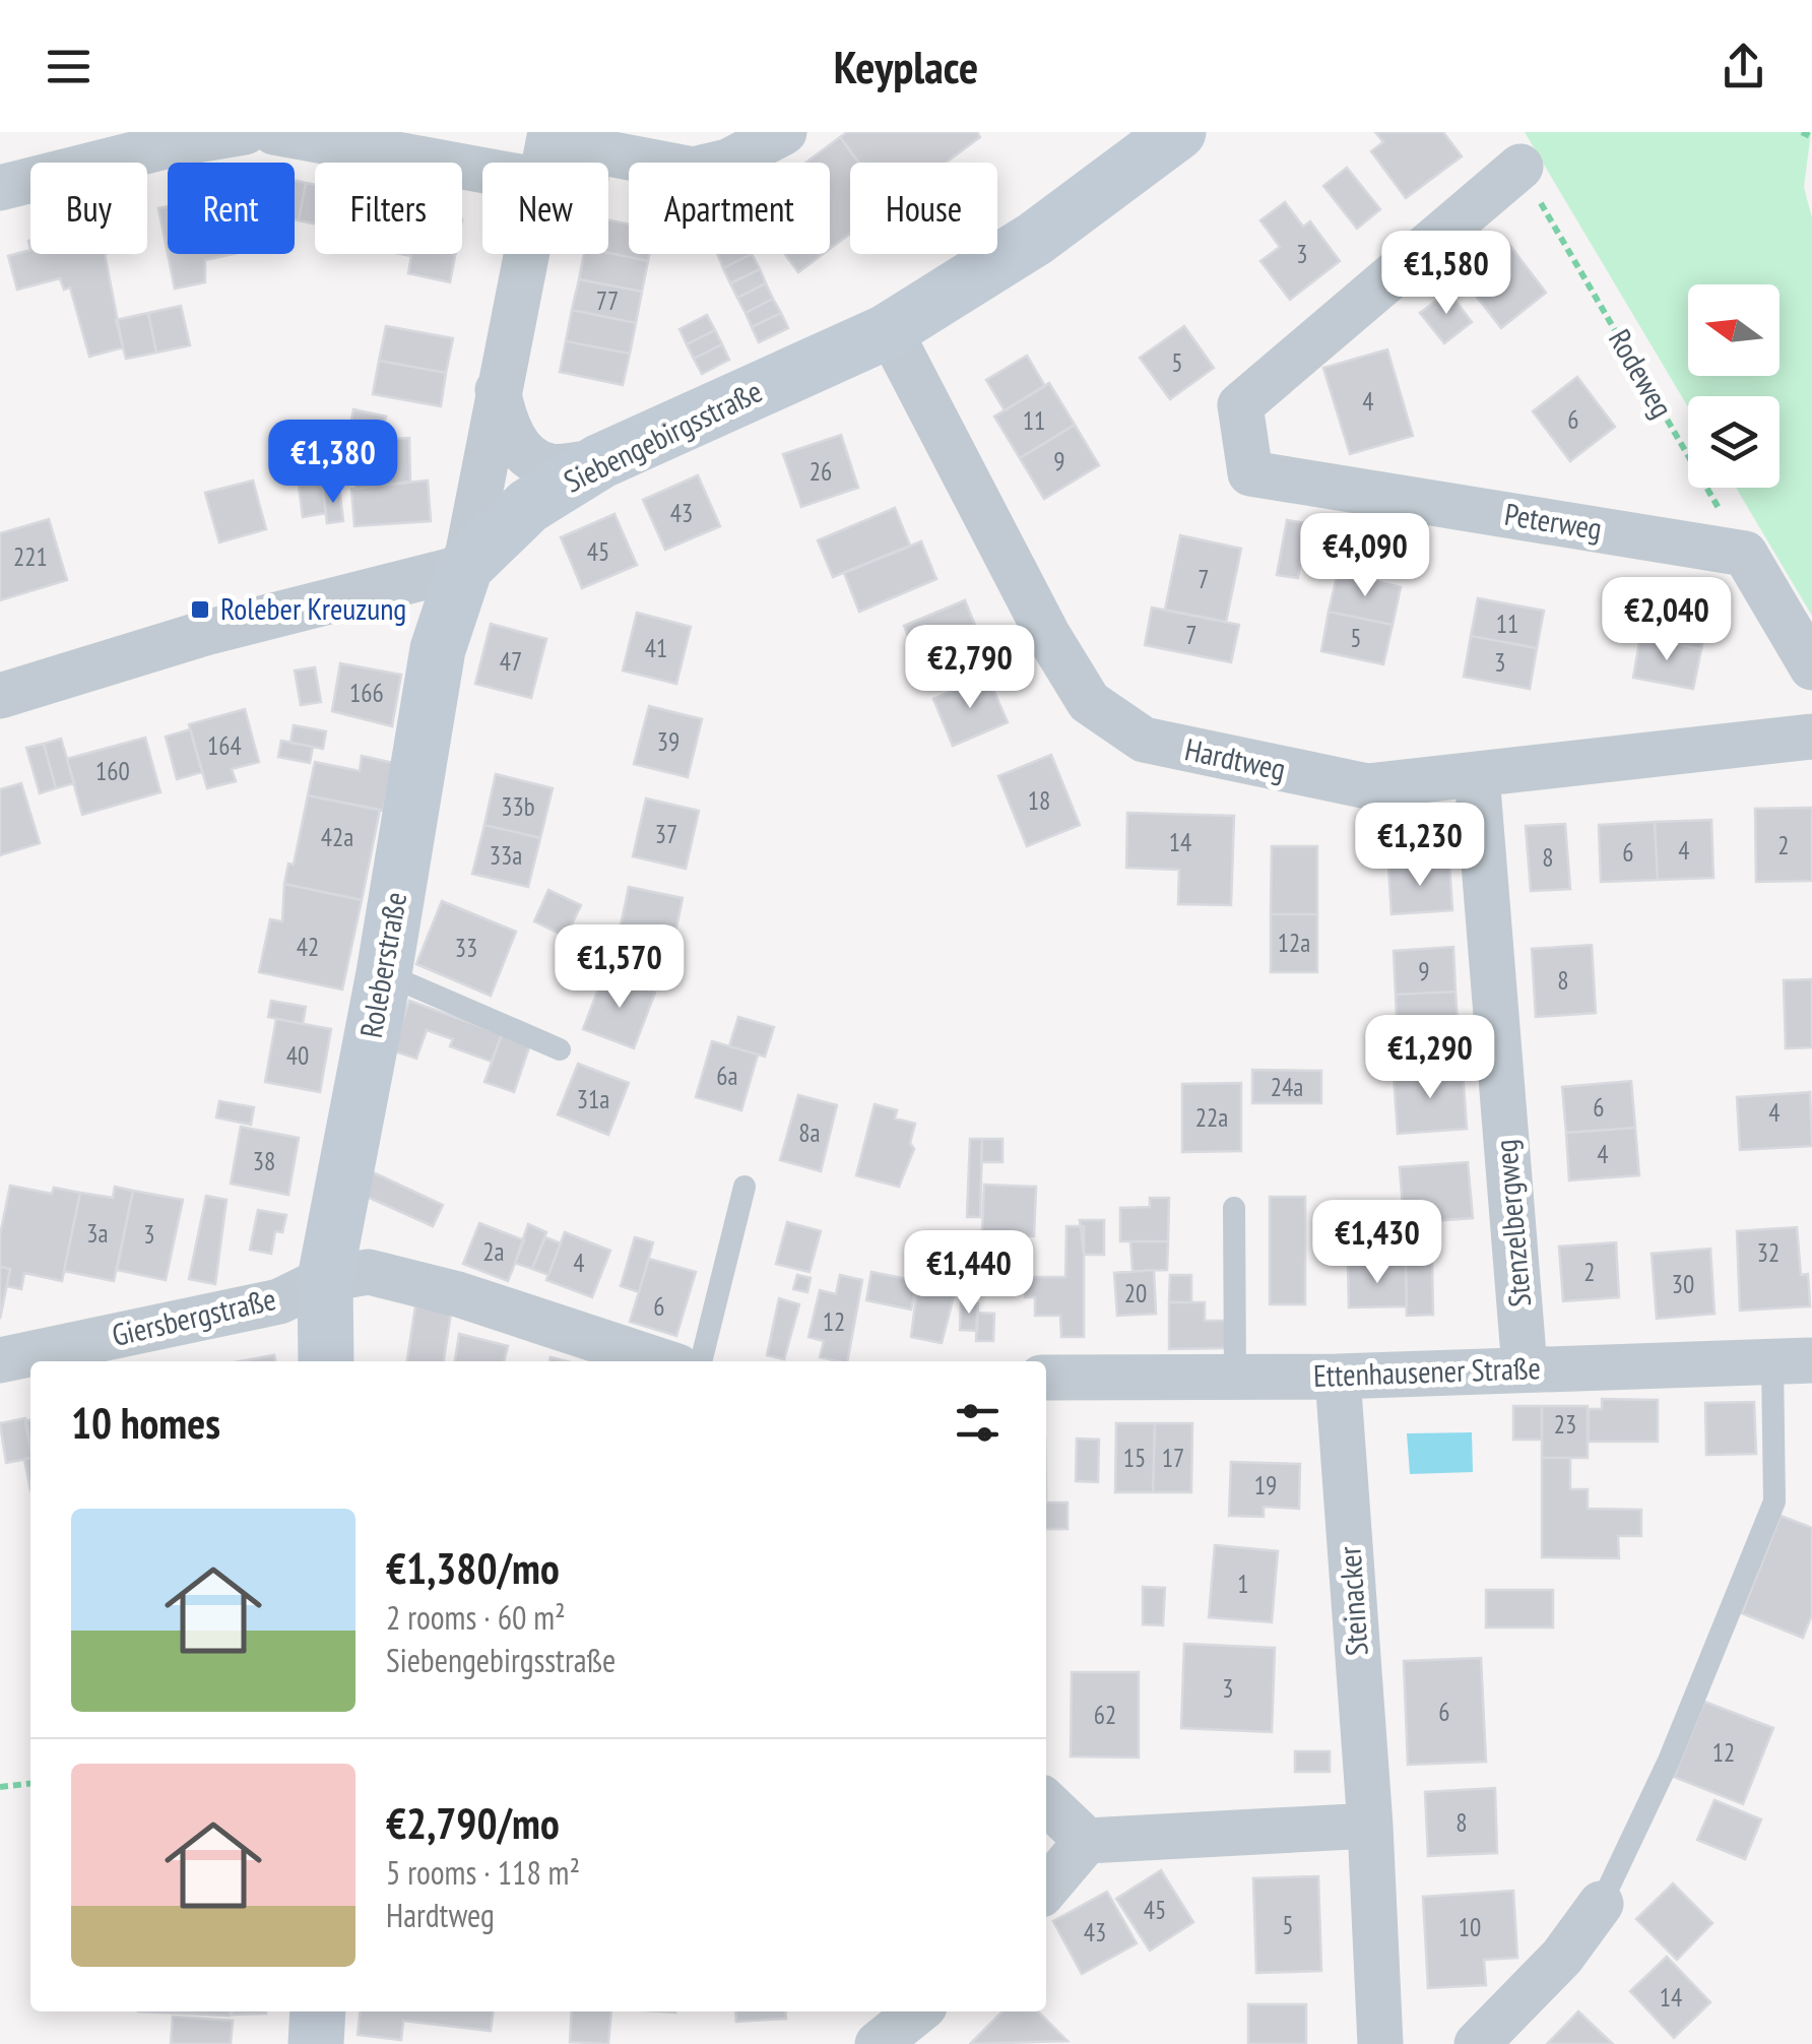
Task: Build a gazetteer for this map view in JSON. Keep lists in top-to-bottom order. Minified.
{"streets":{"main road":["Siebengebirgsstraße","Roleberstraße"],"street":["Peterweg","Hardtweg","Stenzelbergweg","Giersbergstraße","Ettenhausener Straße","Steinacker"],"path":["Rodeweg"]},"crossings":[["Rodeweg","Peterweg"],["Siebengebirgsstraße","Hardtweg"],["Siebengebirgsstraße","Roleberstraße"],["Hardtweg","Stenzelbergweg"],["Roleberstraße","Giersbergstraße"],["Stenzelbergweg","Ettenhausener Straße"],["Ettenhausener Straße","Steinacker"]],"places":{"transit":["Roleber Kreuzung"]},"house_numbers":["3","77","5","4","6","11","9","26","43","45","221","7","11","7","5","41","47","3","166","39","164","160","18","33b","37","42a","14","2","4","6","33a","8","12a","42","33","9","8","40","6a","24a","31a","6","4","22a","8a","4","38","3a","3","2a","32","4","2","30","20","6","12","23","15","17","19","1","3","6","62","12","8","45","5","10","43","14"],"north":"left","page":{"header":"Keyplace","chip":["Buy","Rent","Filters","New","Apartment","House"],"price":["€1,580","€1,380","€4,090","€2,040","€2,790","€1,230","€1,570","€1,290","€1,430","€1,440"],"heading":"10 homes","list":[{"name":"€1,380/mo","note":"2 rooms · 60 m² · Siebengebirgsstraße"},{"name":"€2,790/mo","note":"5 rooms · 118 m² · Hardtweg"}]}}
